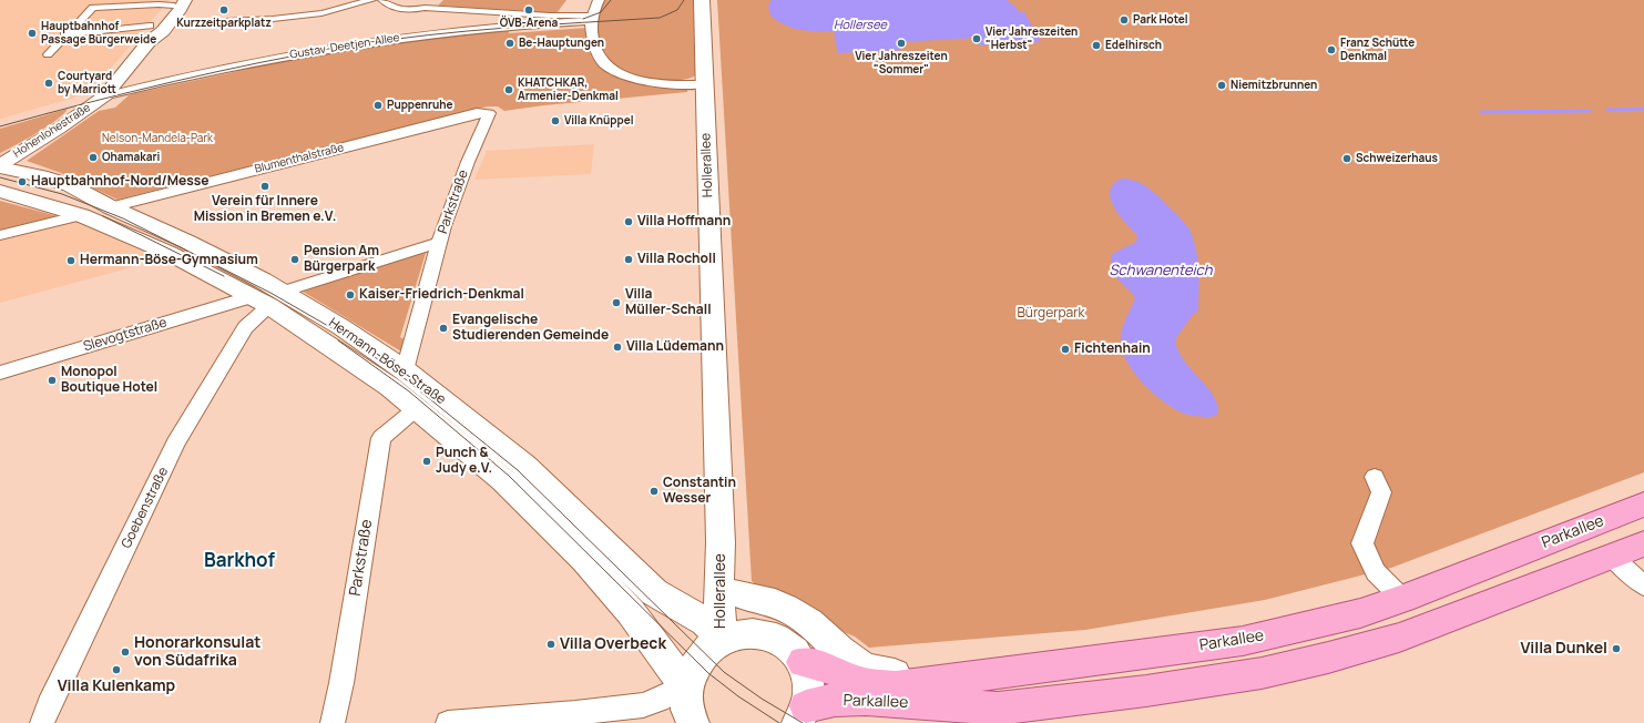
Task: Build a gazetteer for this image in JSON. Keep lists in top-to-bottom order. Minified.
{"streets":{"main road":["Hollerallee","Hermann-Böse-Straße","Parkallee"],"street":["Gustav-Deetjen-Allee","Hohenlohestraße","Blumenthalstraße","Parkstraße","Slevogtstraße","Goebenstraße"]},"crossings":[["Gustav-Deetjen-Allee","Hohenlohestraße"],["Hohenlohestraße","Hermann-Böse-Straße"],["Blumenthalstraße","Parkstraße"],["Blumenthalstraße","Hermann-Böse-Straße"],["Hollerallee","Hermann-Böse-Straße"],["Parkstraße","Slevogtstraße"],["Parkstraße","Hermann-Böse-Straße"],["Slevogtstraße","Hermann-Böse-Straße"],["Slevogtstraße","Goebenstraße"],["Hermann-Böse-Straße","Goebenstraße"]],"districts":["Barkhof"],"water":["Hollersee","Schwanenteich"],"parks":["Nelson-Mandela-Park","Bürgerpark"],"places":["Kurzzeitparkplatz","ÖVB-Arena","Park Hotel","Hauptbahnhof Passage Bürgerweide","Vier Jahreszeiten \"Herbst\"","Be-Hauptungen","Vier Jahreszeiten \"Sommer\"","Edelhirsch","Franz Schütte Denkmal","Courtyard by Marriott","Niemitzbrunnen","KHATCHKAR, Armenier-Denkmal","Puppenruhe","Villa Knüppel","Ohamakari","Schweizerhaus","Hauptbahnhof-Nord/Messe","Verein für Innere Mission in Bremen e.V.","Villa Hoffmann","Pension Am Bürgerpark","Villa Rocholl","Hermann-Böse-Gymnasium","Kaiser-Friedrich-Denkmal","Villa Müller-Schall","Evangelische Studierenden Gemeinde","Villa Lüdemann","Fichtenhain","Monopol Boutique Hotel","Punch & Judy e.V.","Constantin Wesser","Villa Overbeck","Villa Dunkel","Honorarkonsulat von Südafrika","Villa Kulenkamp"]}
